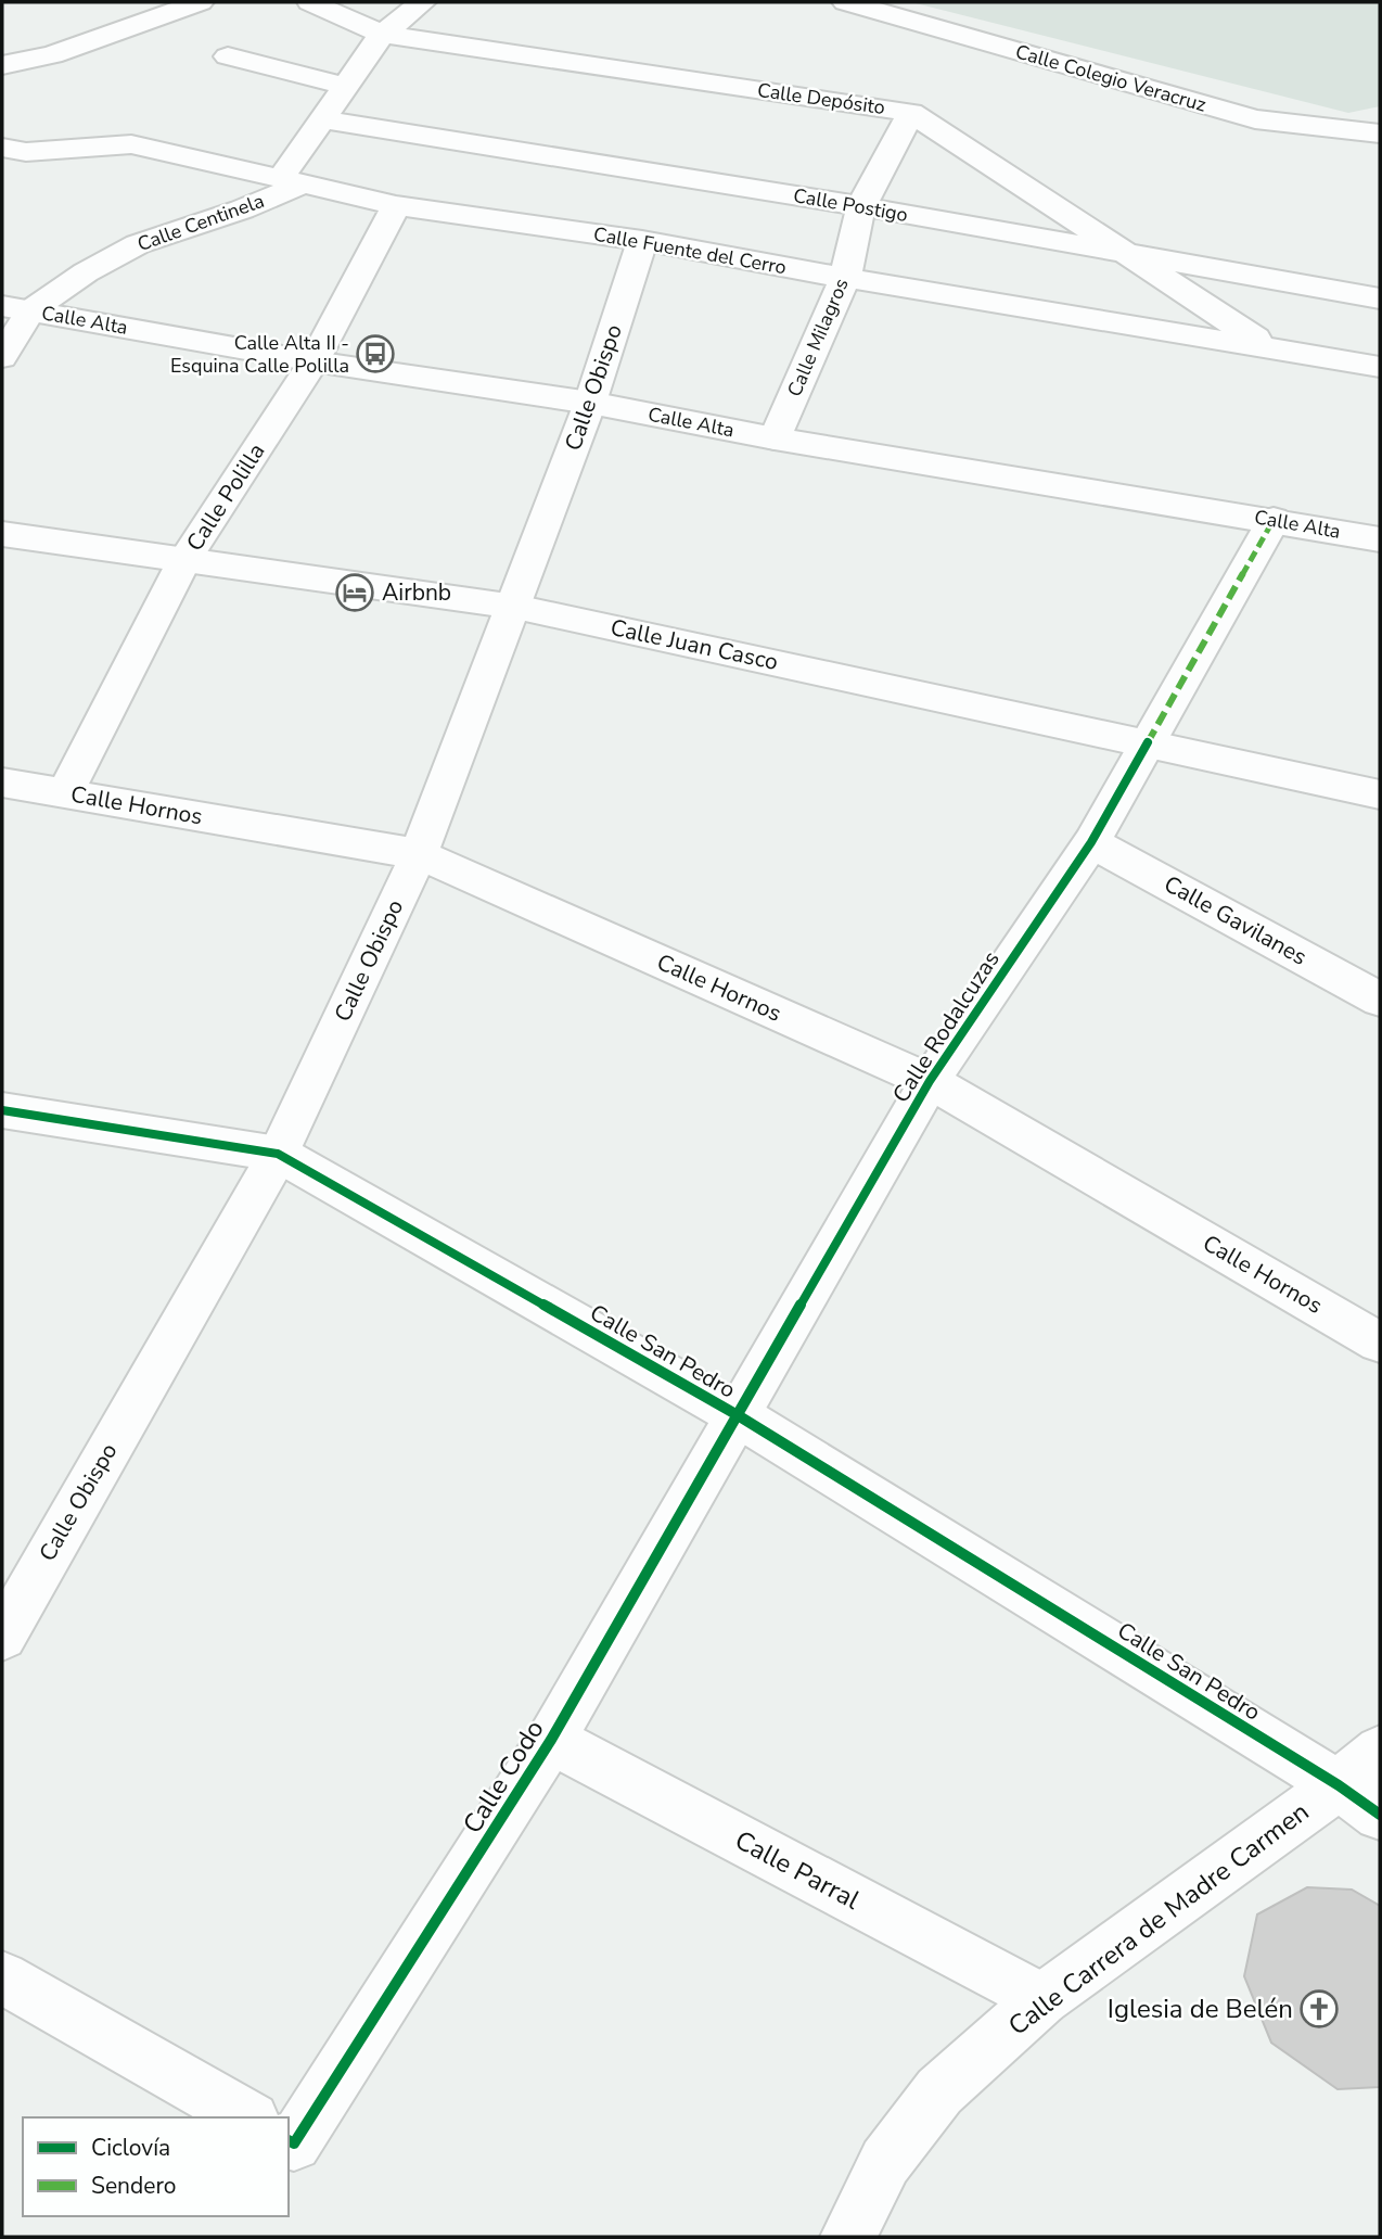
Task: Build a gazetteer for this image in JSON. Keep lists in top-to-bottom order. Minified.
{"streets":{"street":["Calle Colegio Veracruz","Calle Depósito","Calle Postigo","Calle Centinela","Calle Fuente del Cerro","Calle Alta","Calle Milagros","Calle Obispo","Calle Polilla","Calle Juan Casco","Calle Hornos","Calle Gavilanes","Calle Rodalcuzas","Calle San Pedro","Calle Codo","Calle Parral","Calle Carrera de Madre Carmen"]},"crossings":[["Calle Depósito","Calle Postigo"],["Calle Depósito","Calle Fuente del Cerro"],["Calle Depósito","Calle Milagros"],["Calle Postigo","Calle Milagros"],["Calle Centinela","Calle Fuente del Cerro"],["Calle Centinela","Calle Alta"],["Calle Fuente del Cerro","Calle Milagros"],["Calle Fuente del Cerro","Calle Obispo"],["Calle Fuente del Cerro","Calle Polilla"],["Calle Alta","Calle Milagros"],["Calle Alta","Calle Obispo"],["Calle Alta","Calle Polilla"],["Calle Alta","Calle Rodalcuzas"],["Calle Obispo","Calle Juan Casco"],["Calle Obispo","Calle Hornos"],["Calle Obispo","Calle San Pedro"],["Calle Polilla","Calle Juan Casco"],["Calle Polilla","Calle Hornos"],["Calle Juan Casco","Calle Rodalcuzas"],["Calle Hornos","Calle Rodalcuzas"],["Calle Gavilanes","Calle Rodalcuzas"],["Calle Rodalcuzas","Calle San Pedro"],["Calle Rodalcuzas","Calle Codo"],["Calle San Pedro","Calle Codo"],["Calle San Pedro","Calle Carrera de Madre Carmen"],["Calle Codo","Calle Parral"],["Calle Parral","Calle Carrera de Madre Carmen"]],"places":{"bus stop":["Calle Alta II - Esquina Calle Polilla"],"hotel":["Airbnb"],"church":["Iglesia de Belén"]},"legend":["Ciclovía","Sendero"]}
